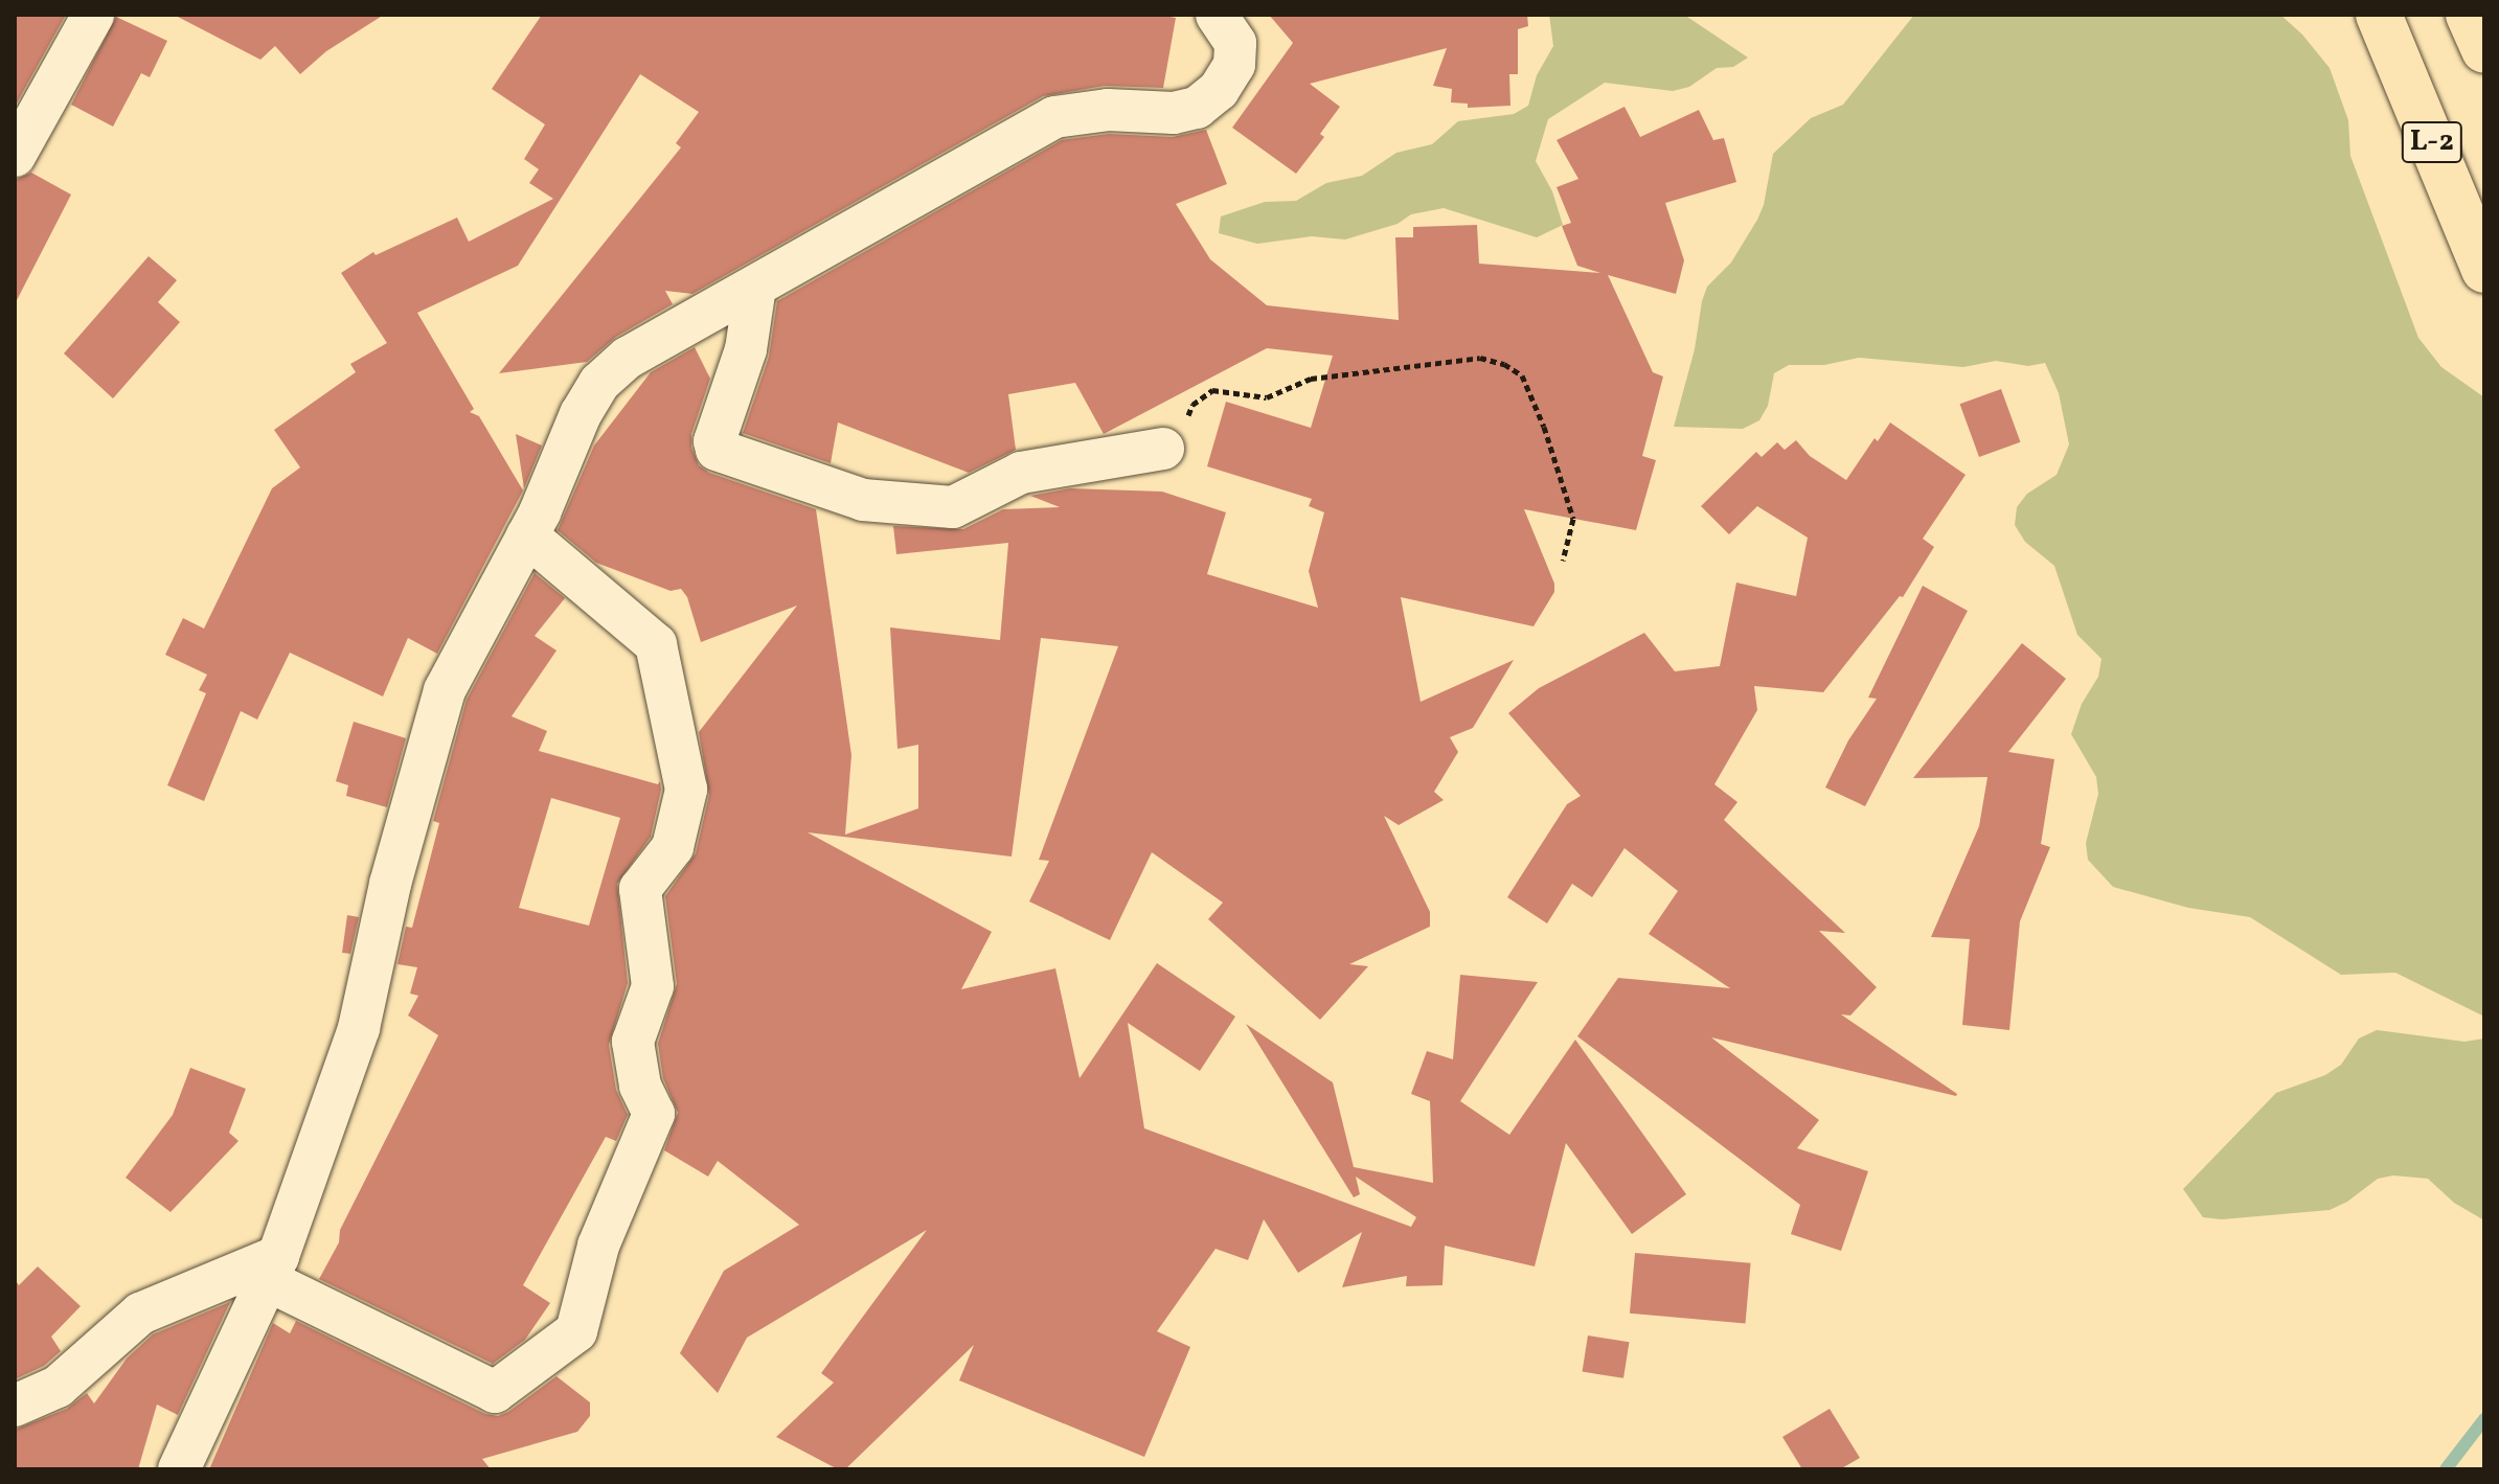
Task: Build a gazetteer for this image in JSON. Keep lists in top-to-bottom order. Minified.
{"streets":{"main road":["L-2"]}}
